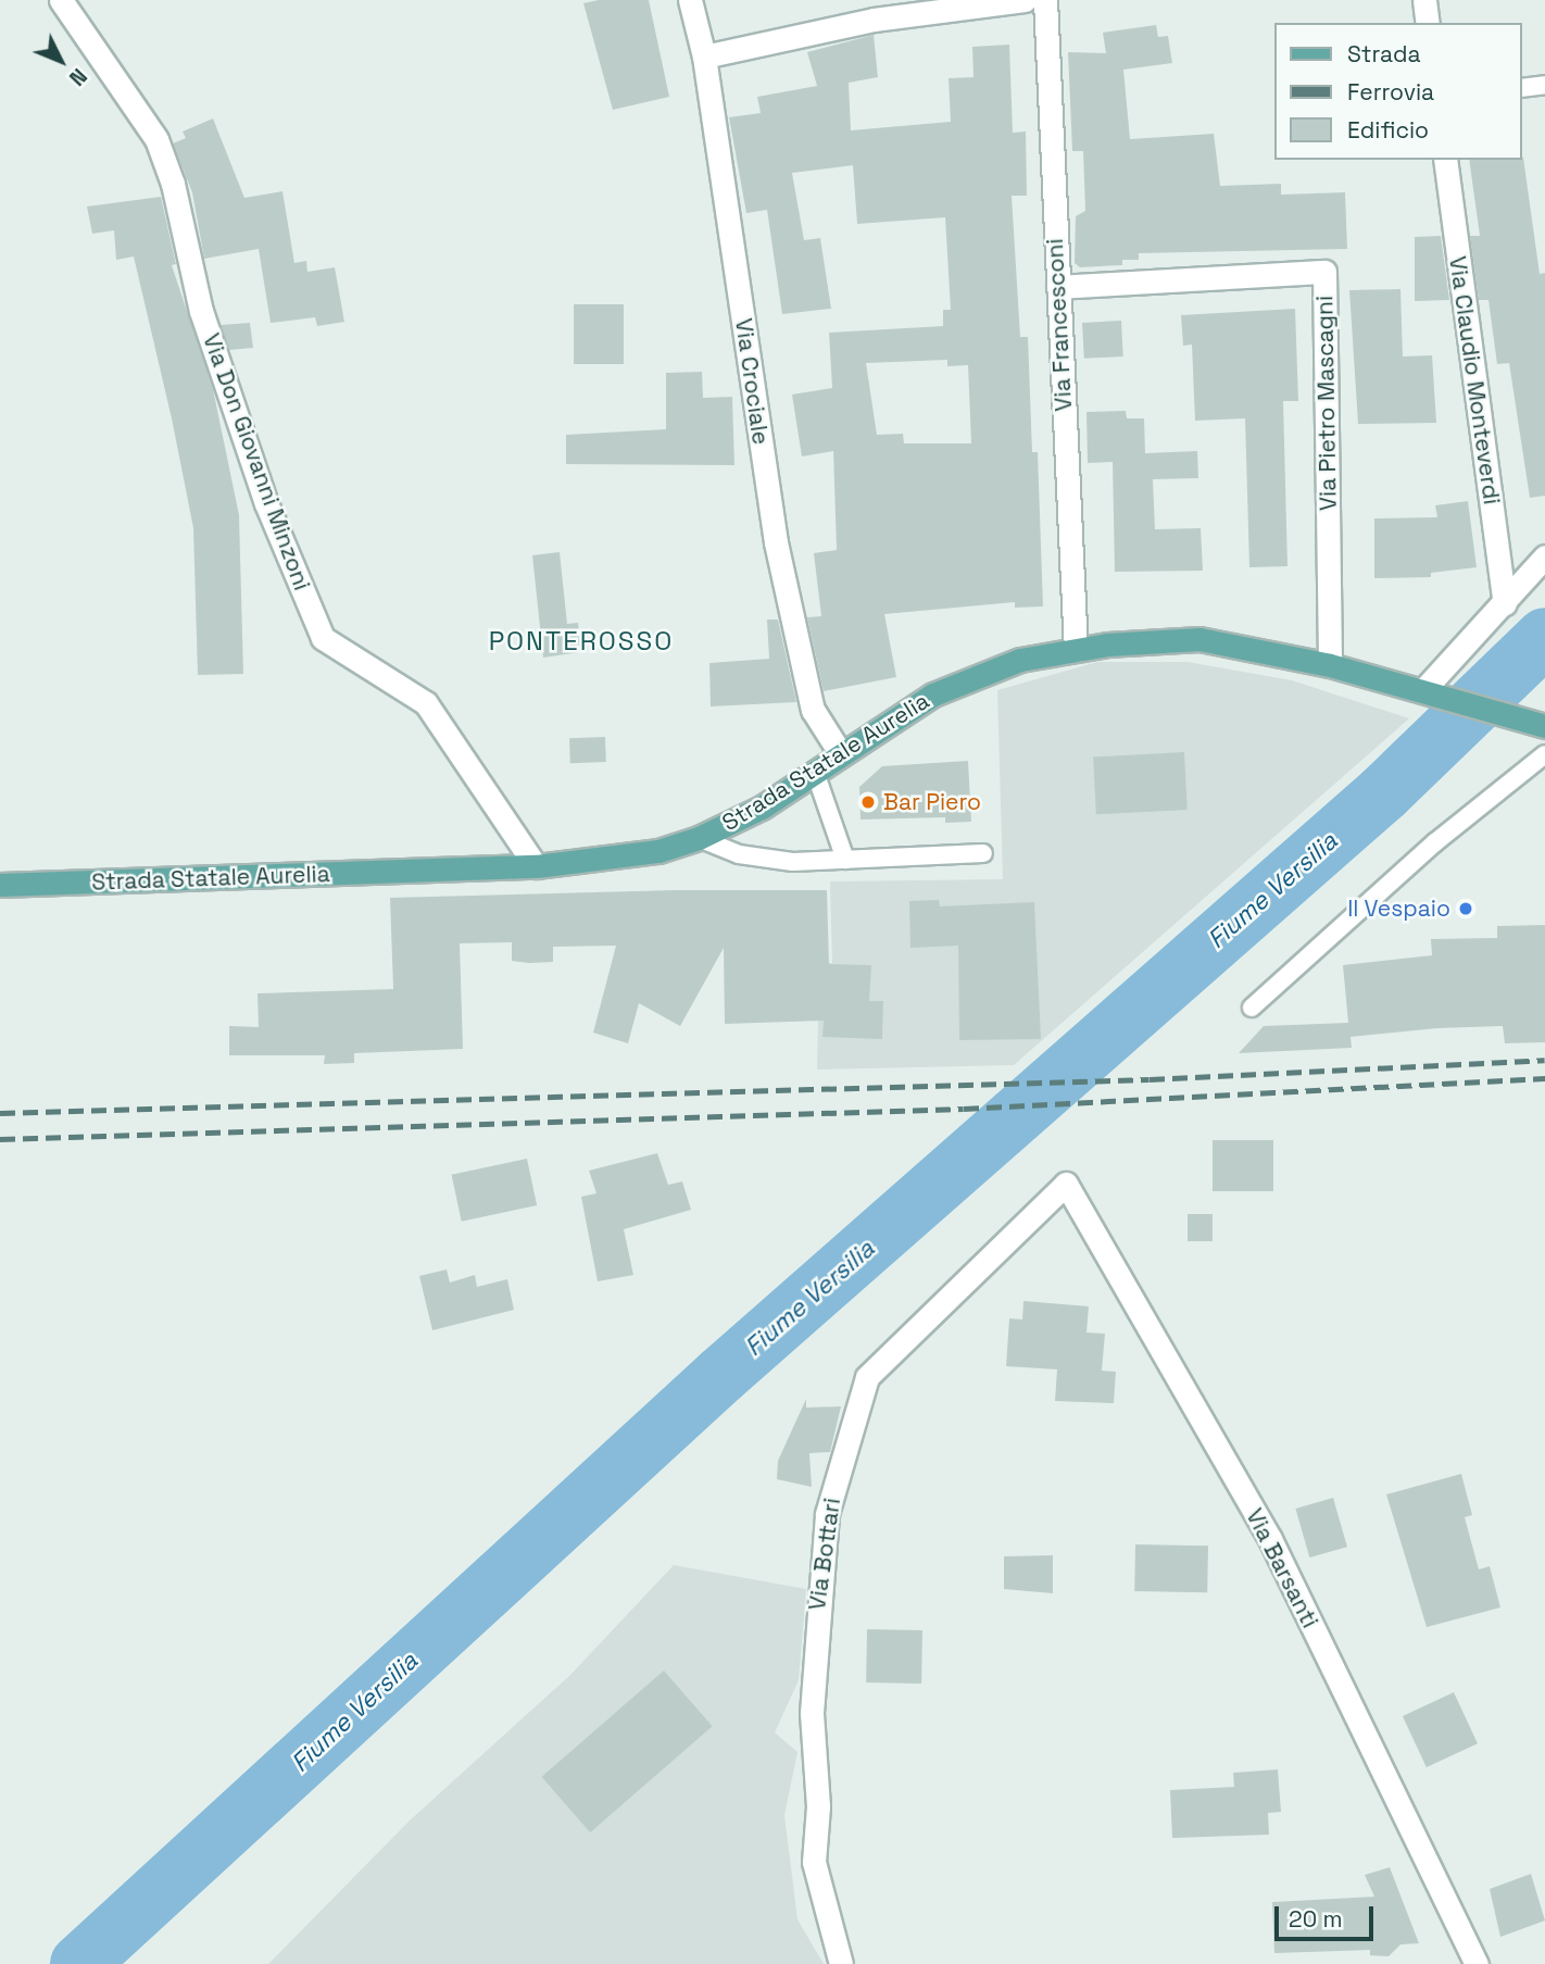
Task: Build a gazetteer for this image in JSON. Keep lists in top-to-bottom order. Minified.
{"streets":{"main road":["Strada Statale Aurelia"],"street":["Via Francesconi","Via Claudio Monteverdi","Via Crociale","Via Pietro Mascagni","Via Don Giovanni Minzoni","Via Bottari","Via Barsanti"]},"crossings":[["Via Francesconi","Via Pietro Mascagni"],["Via Francesconi","Strada Statale Aurelia"],["Via Crociale","Strada Statale Aurelia"],["Via Pietro Mascagni","Strada Statale Aurelia"],["Via Don Giovanni Minzoni","Strada Statale Aurelia"],["Via Bottari","Via Barsanti"]],"districts":["PONTEROSSO"],"water":["Fiume Versilia"],"places":["Bar Piero","Il Vespaio"],"legend":["Strada","Ferrovia","Edificio"],"scale_bar":"20 m","north":"bottom right"}
